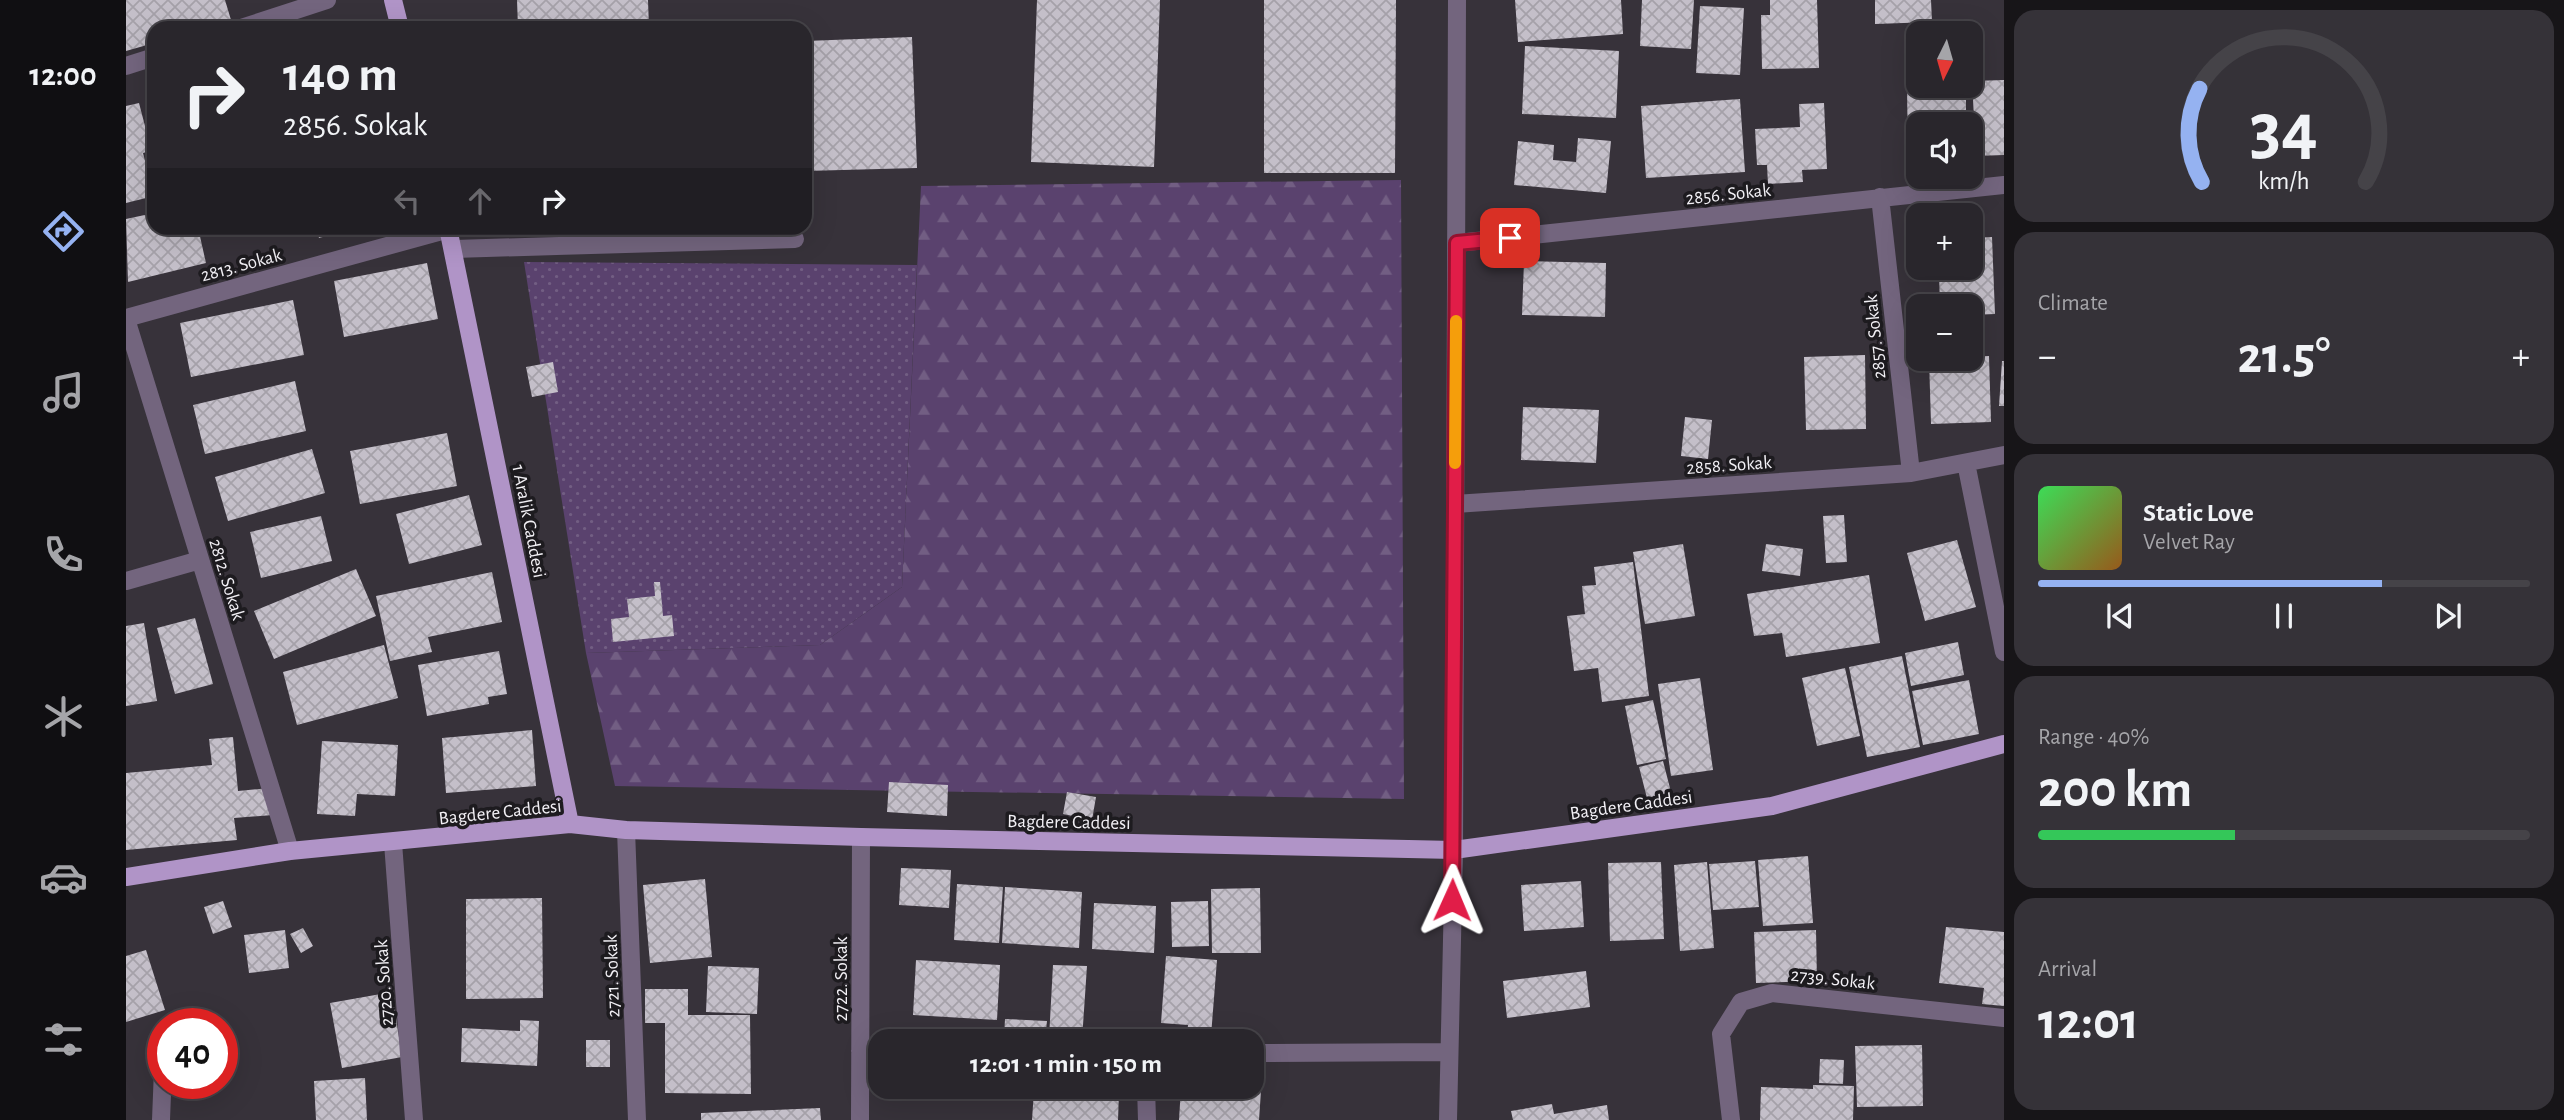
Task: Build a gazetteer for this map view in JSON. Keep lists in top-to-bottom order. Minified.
{"streets":{"main road":["1 Aralik Caddesi","Bagdere Caddesi"],"street":["2856. Sokak","2813. Sokak","2857. Sokak","2858. Sokak","2812. Sokak","2721. Sokak","2739. Sokak","2722. Sokak","2720. Sokak"]},"crossings":[["2856. Sokak","2857. Sokak"],["2813. Sokak","2812. Sokak"],["2857. Sokak","2858. Sokak"],["1 Aralik Caddesi","Bagdere Caddesi"],["2812. Sokak","Bagdere Caddesi"],["Bagdere Caddesi","2721. Sokak"],["Bagdere Caddesi","2722. Sokak"],["Bagdere Caddesi","2720. Sokak"]],"north":"bottom","page":{"tabs":"12:00","map_buttons":["+","−"],"turn":["140 m","2856. Sokak"],"tile":["Climate",["Range · 40%","200 km"],["Arrival","12:01"]],"heat":["−","21.5°","+"],"song":["Static Love","Velvet Ray"],"limit":"40","trip":"12:01 · 1 min · 150 m","gauge":["34","km/h"]}}
